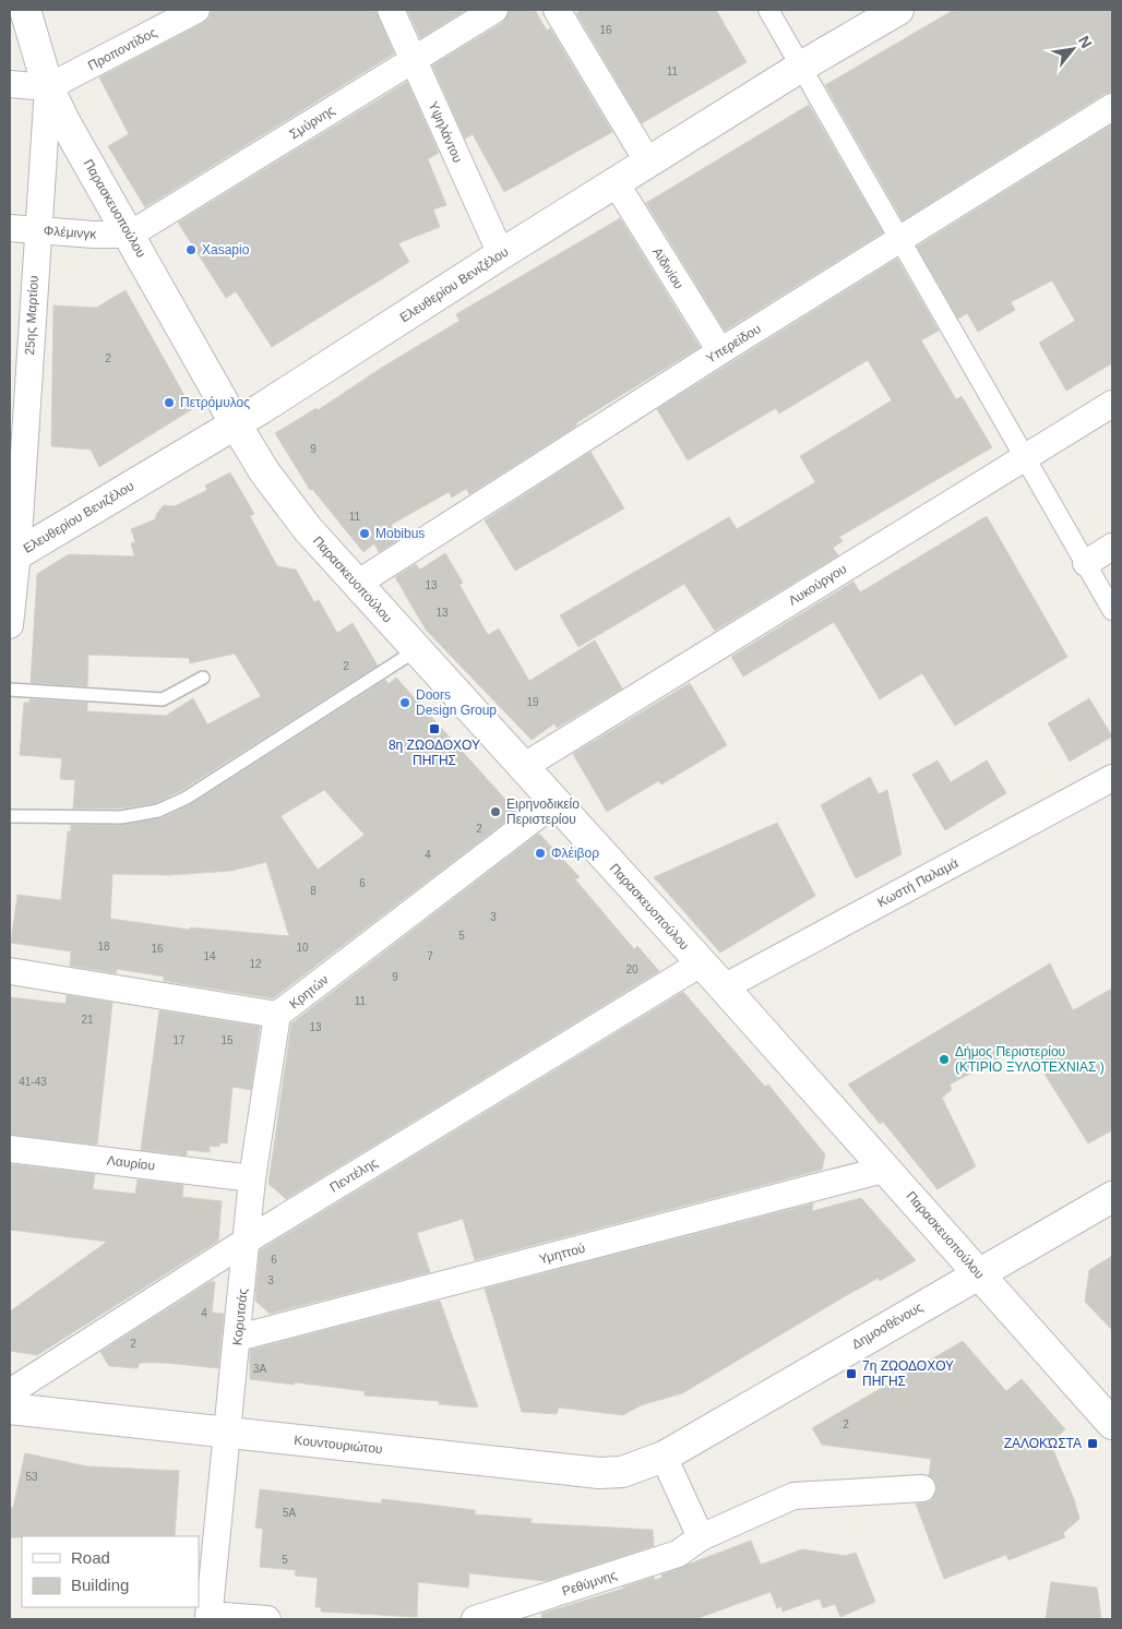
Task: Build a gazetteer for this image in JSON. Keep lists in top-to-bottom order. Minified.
{"streets":{"street":["Προποντίδος","Σμύρνης","Υψηλάντου","Παρασκευοπούλου","Φλέμινγκ","Αϊδινίου","Ελευθερίου Βενιζέλου","25ης Μαρτίου","Υπερείδου","Λυκούργου","Κωστή Παλαμά","Κρητών","Λαυρίου","Πεντέλης","Υμηττού","Κορυτσάς","Δημοσθένους","Κουντουριώτου","Ρεθύμνης"]},"crossings":[["Προποντίδος","Παρασκευοπούλου"],["Προποντίδος","25ης Μαρτίου"],["Σμύρνης","Υψηλάντου"],["Σμύρνης","Παρασκευοπούλου"],["Σμύρνης","Φλέμινγκ"],["Υψηλάντου","Ελευθερίου Βενιζέλου"],["Παρασκευοπούλου","Φλέμινγκ"],["Παρασκευοπούλου","Ελευθερίου Βενιζέλου"],["Παρασκευοπούλου","25ης Μαρτίου"],["Παρασκευοπούλου","Υπερείδου"],["Παρασκευοπούλου","Λυκούργου"],["Παρασκευοπούλου","Κωστή Παλαμά"],["Παρασκευοπούλου","Κρητών"],["Παρασκευοπούλου","Πεντέλης"],["Παρασκευοπούλου","Υμηττού"],["Παρασκευοπούλου","Δημοσθένους"],["Φλέμινγκ","25ης Μαρτίου"],["Αϊδινίου","Ελευθερίου Βενιζέλου"],["Αϊδινίου","Υπερείδου"],["Ελευθερίου Βενιζέλου","25ης Μαρτίου"],["Κρητών","Κορυτσάς"],["Λαυρίου","Κορυτσάς"],["Πεντέλης","Κορυτσάς"],["Υμηττού","Κορυτσάς"],["Κορυτσάς","Κουντουριώτου"],["Δημοσθένους","Κουντουριώτου"]],"places":{"other":["Xasapio","Πετρόμυλος","Mobibus","Doors Design Group","Ειρηνοδικείο Περιστερίου","Φλέιβορ","Δήμος Περιστερίου (ΚΤΙΡΙΟ ΞΥΛΟΤΕΧΝΙΑΣ )"],"transit":["8η ΖΩΟΔΟΧΟΥ ΠΗΓΗΣ","7η ΖΩΟΔΟΧΟΥ ΠΗΓΗΣ","ΖΑΛΟΚΏΣΤΑ"]},"house_numbers":["16","11","2","9","11","13","13","2","19","2","4","6","8","3","5","18","10","16","14","7","12","20","9","11","21","13","17","15","41-43","6","3","4","2","3Α","2","53","5Α","5"],"legend":["Road","Building"],"north":"top right"}
